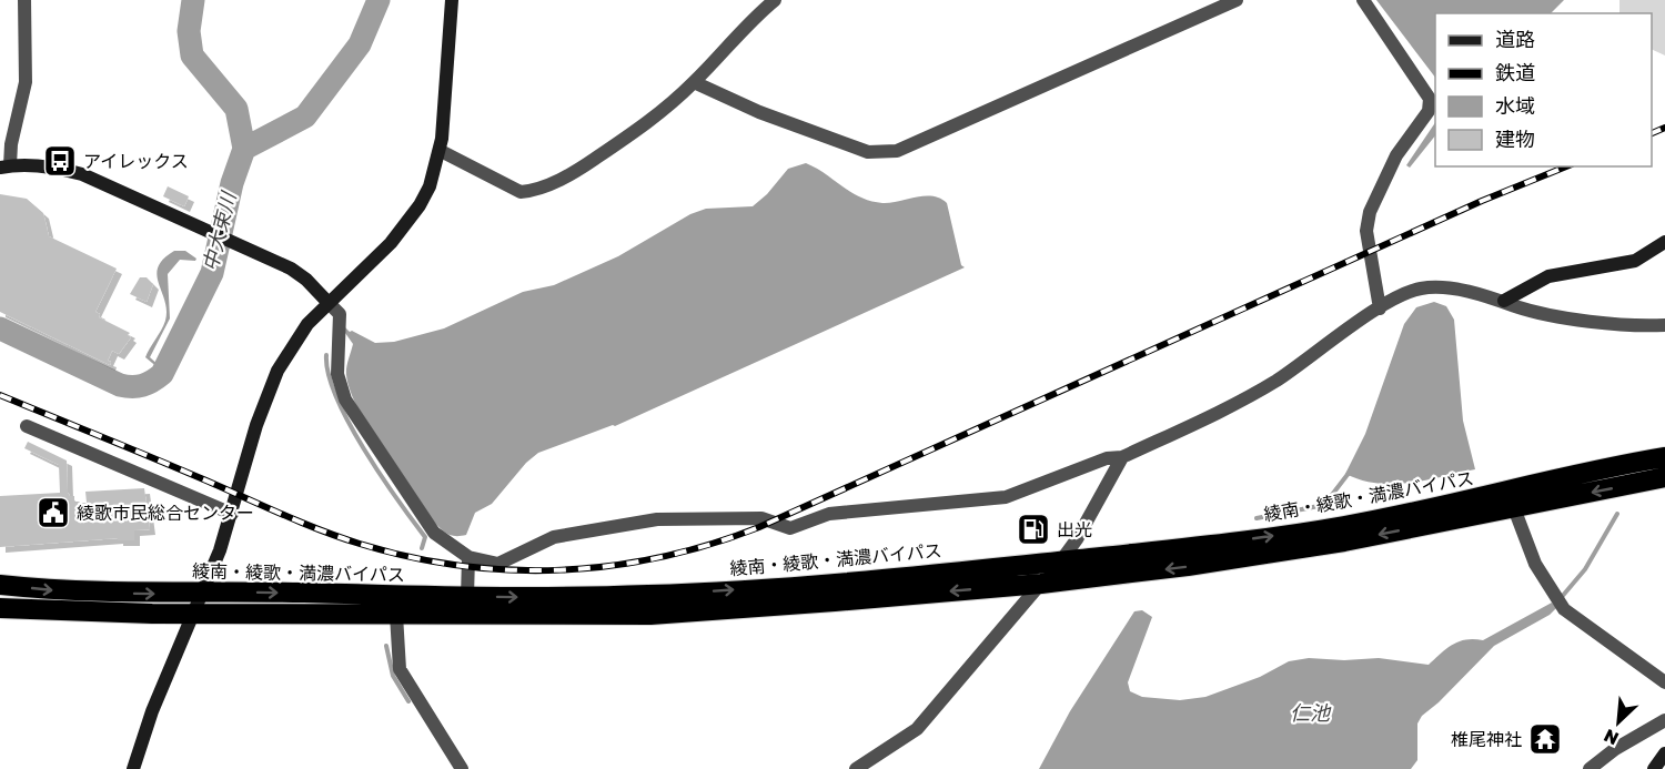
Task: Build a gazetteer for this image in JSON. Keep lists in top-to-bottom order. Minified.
{"streets":{"highway":["綾南・綾歌・満濃バイパス"]},"water":["中大束川","仁池"],"places":{"bus stop":["アイレックス"],"public building":["綾歌市民総合センター"],"fuel station":["出光"],"temple":["椎尾神社"]},"legend":["道路","鉄道","水域","建物"],"north":"bottom left"}
